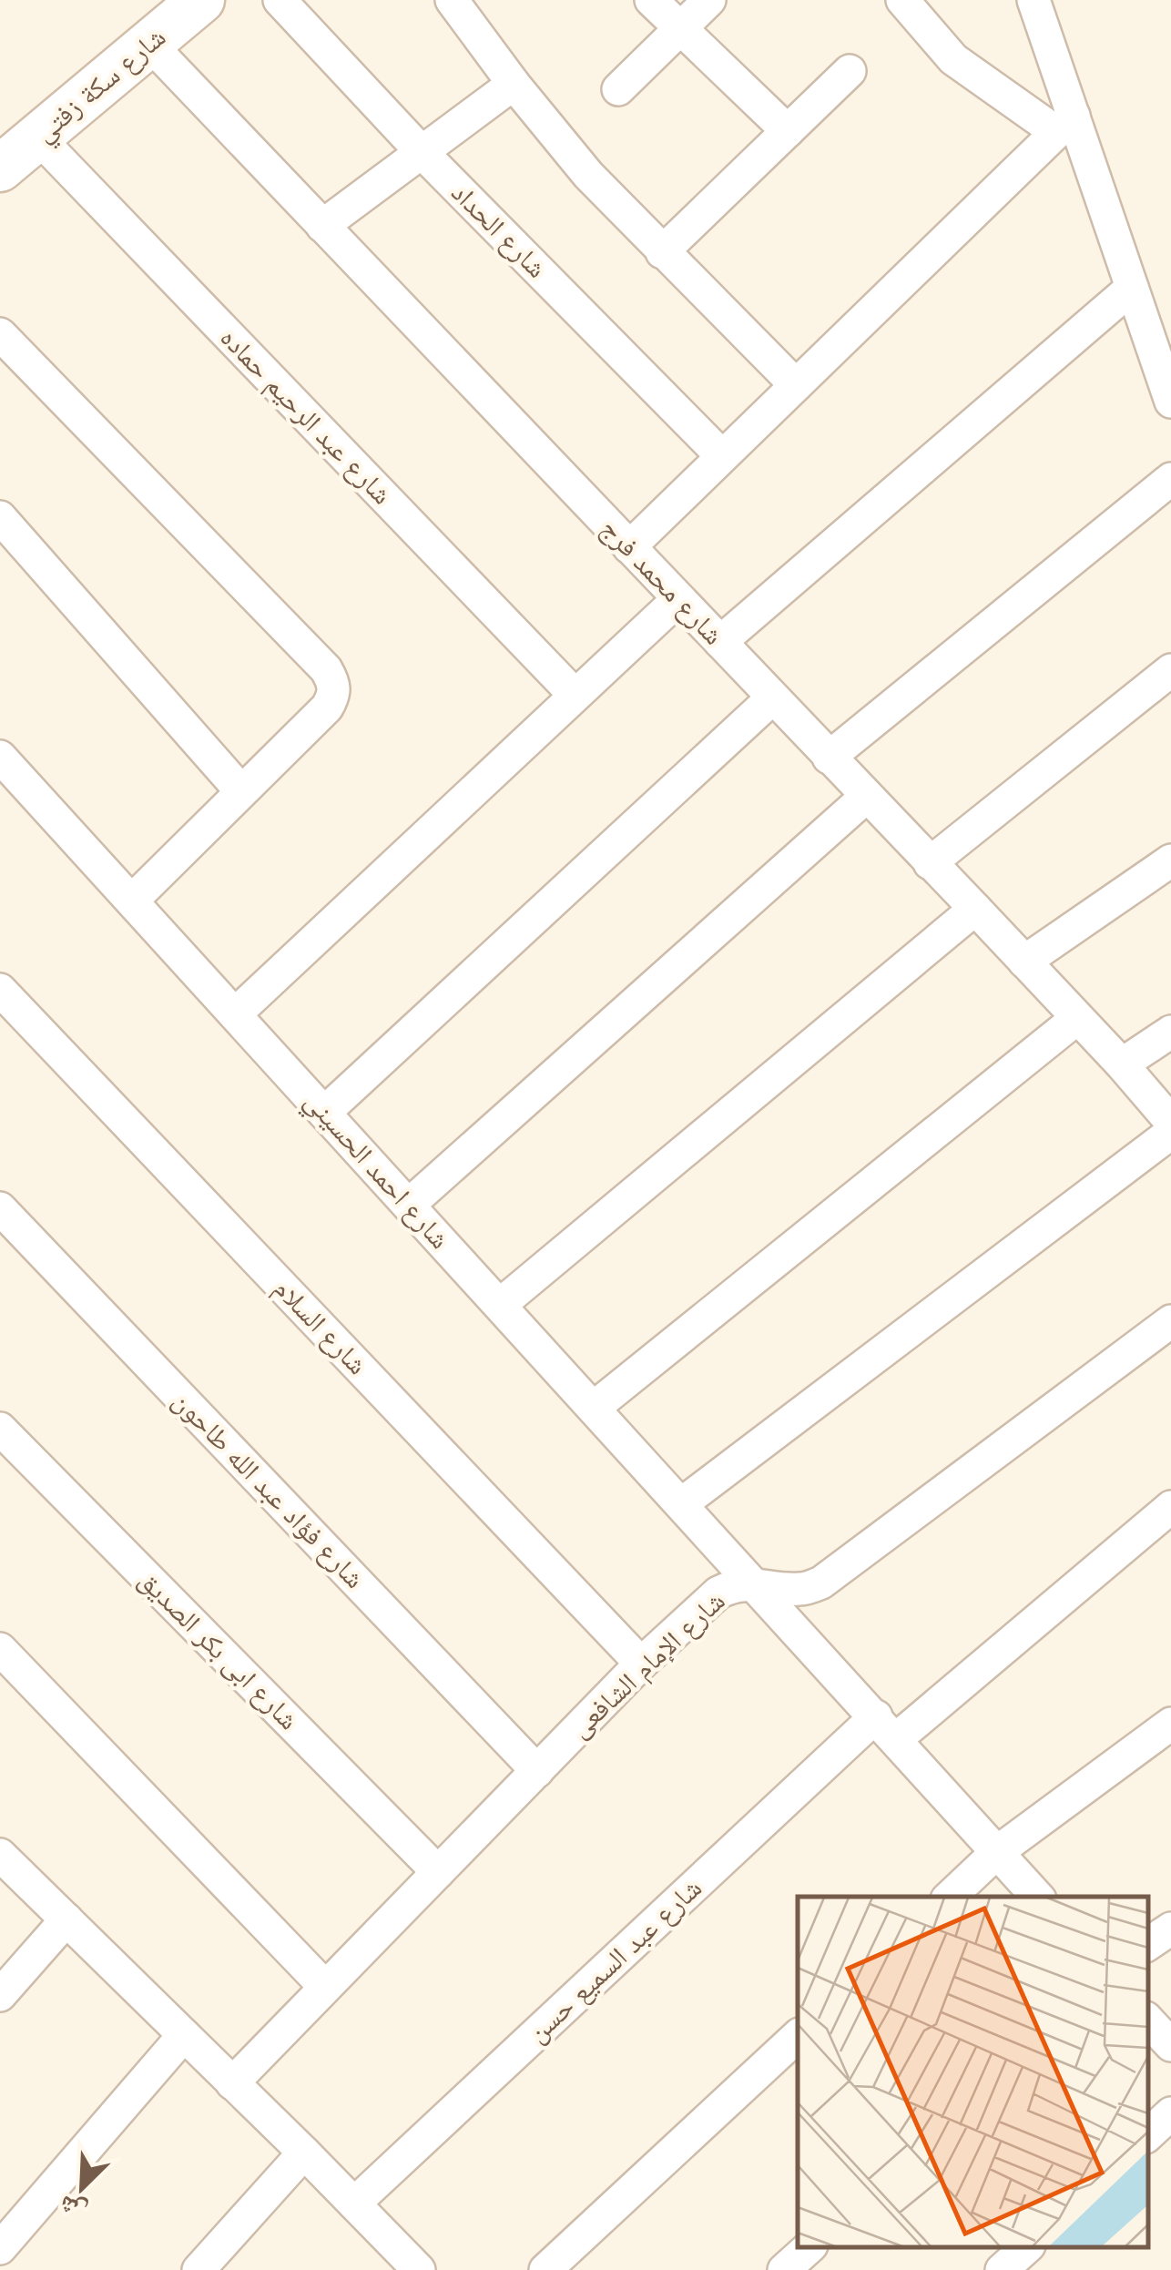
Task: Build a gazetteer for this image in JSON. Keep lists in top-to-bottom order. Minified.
{"streets":{"main road":["شارع سكة زفتي"],"street":["شارع الحداد","شارع عبد الرحيم حماده","شارع محمد فرج","شارع احمد الحسيني","شارع السلام","شارع فؤاد عبد الله طاحون","شارع ابى بكر الصديق","شارع الإمام الشافعى","شارع عبد السميع حسن"]},"crossings":[["شارع سكة زفتي","شارع عبد الرحيم حماده"],["شارع سكة زفتي","شارع محمد فرج"],["شارع احمد الحسيني","شارع الإمام الشافعى"],["شارع احمد الحسيني","شارع عبد السميع حسن"],["شارع السلام","شارع الإمام الشافعى"],["شارع فؤاد عبد الله طاحون","شارع الإمام الشافعى"],["شارع ابى بكر الصديق","شارع الإمام الشافعى"]],"north":"bottom left"}
